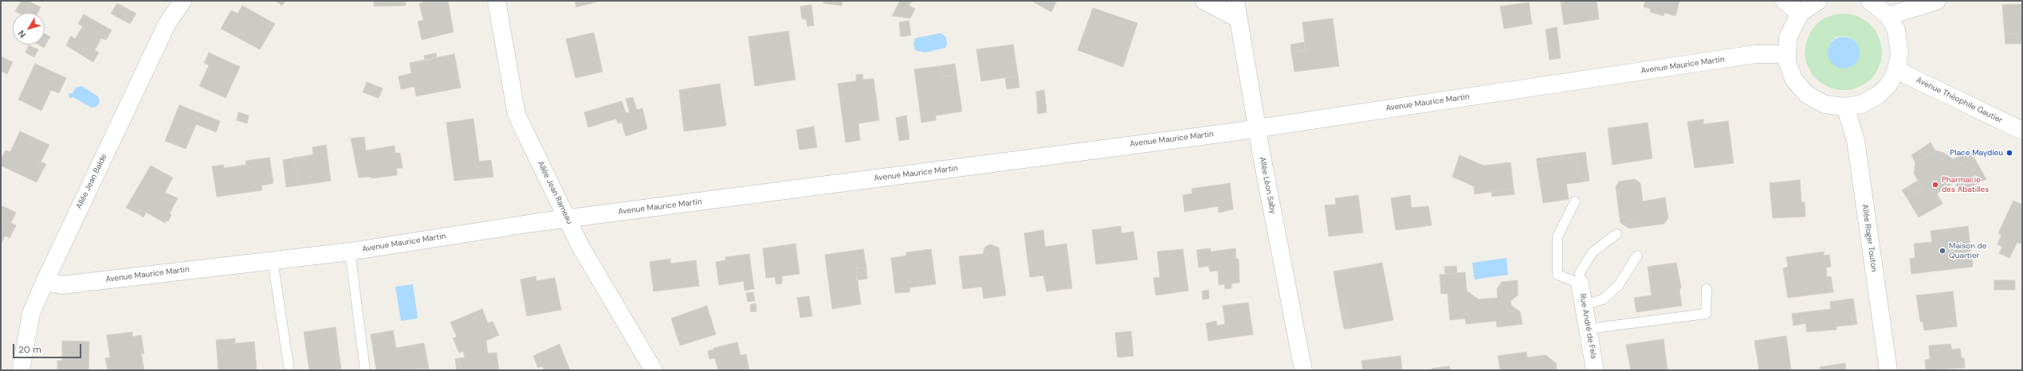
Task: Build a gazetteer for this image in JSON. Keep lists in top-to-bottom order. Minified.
{"streets":{"street":["Avenue Maurice Martin","Avenue Théophile Gautier","Allée Jean Balde","Allée Léon Saby","Allée Jean Rameau","Allée Roger Touton","Rue André de Fels"]},"crossings":[["Avenue Maurice Martin","Allée Jean Balde"],["Avenue Maurice Martin","Allée Léon Saby"],["Avenue Maurice Martin","Allée Jean Rameau"]],"places":["Place Maydieu","Pharmacie des Abatilles","Maison de Quartier"],"scale_bar":"20 m","north":"bottom left"}
